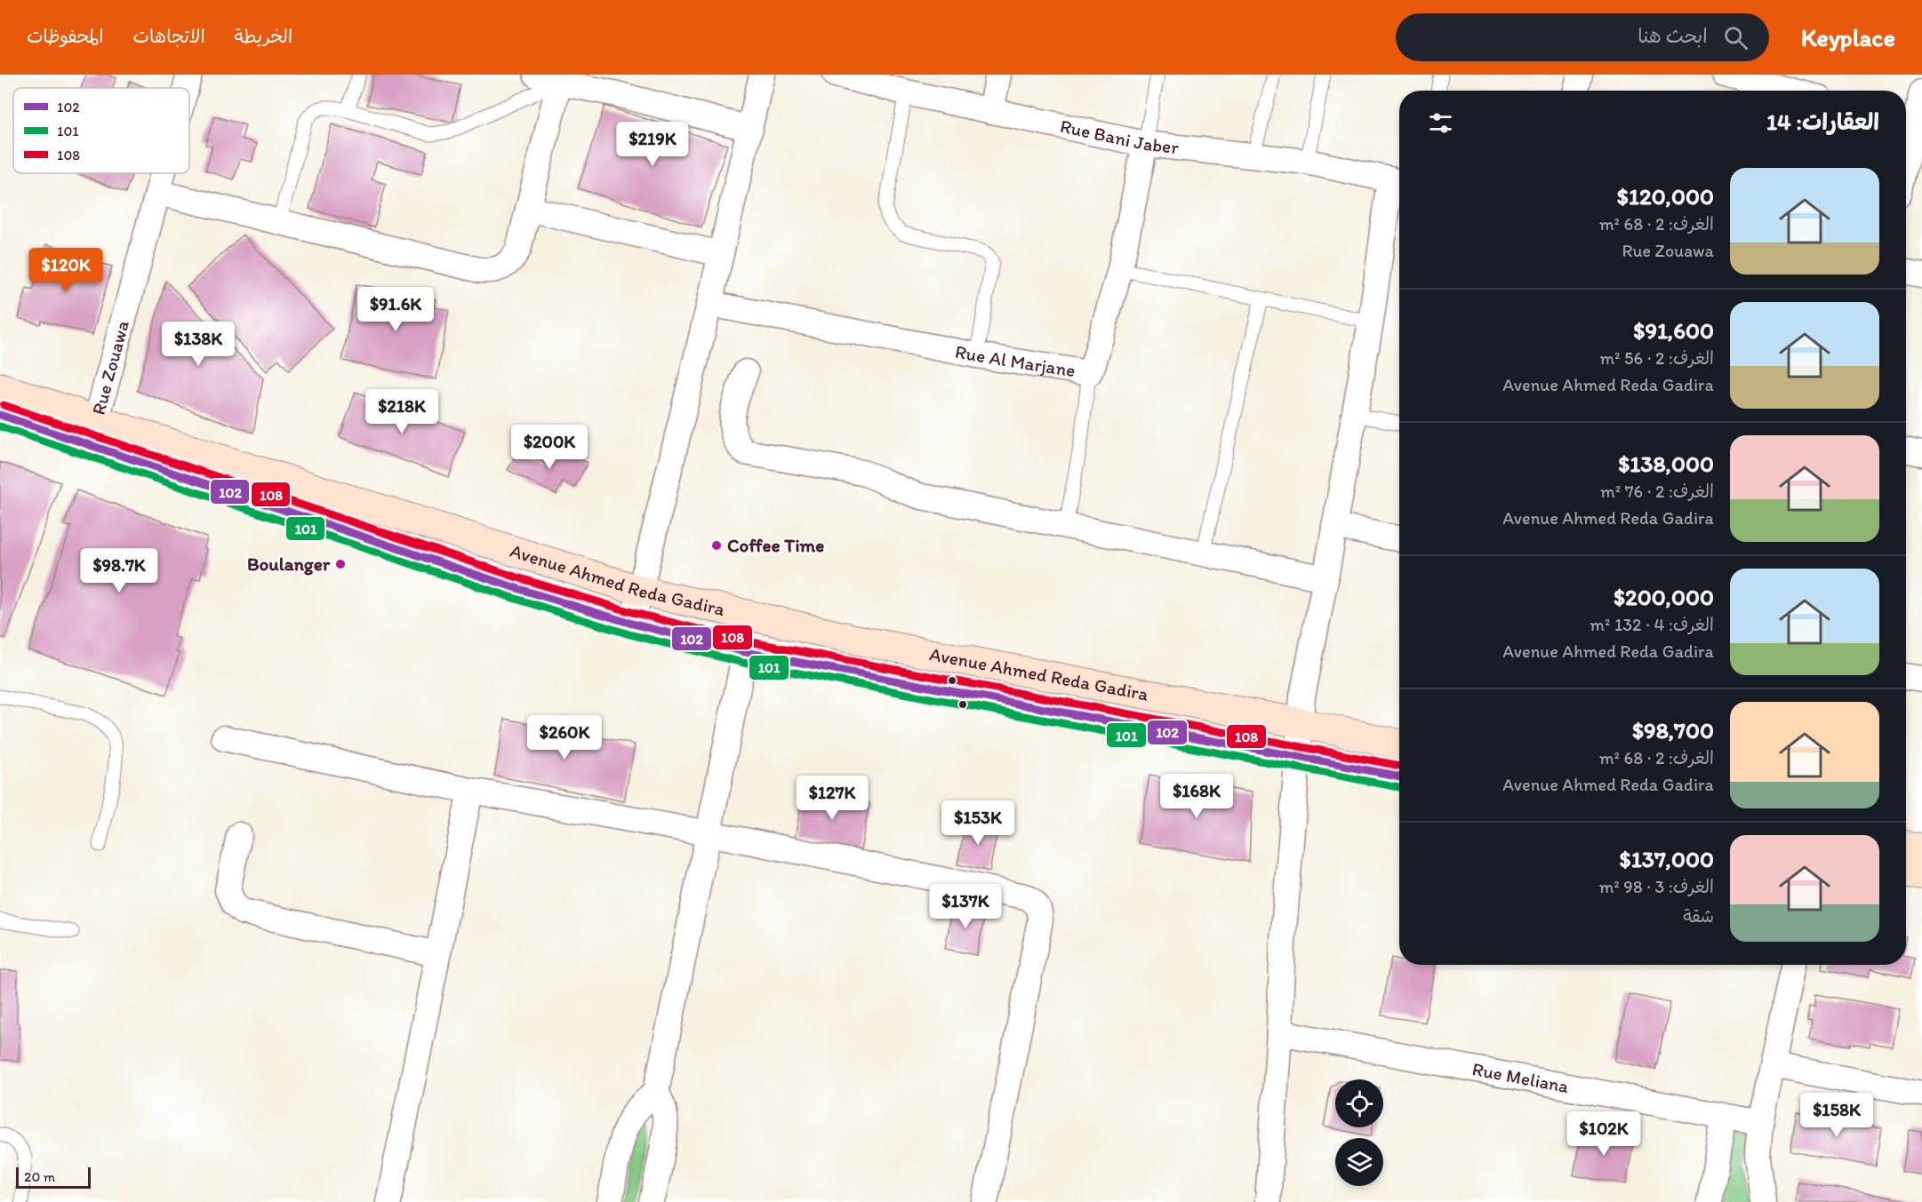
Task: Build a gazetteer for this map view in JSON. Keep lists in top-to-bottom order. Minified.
{"streets":{"main road":["Avenue Ahmed Reda Gadira"],"street":["Rue Bani Jaber","Rue Al Marjane","Rue Zouawa","Rue Meliana"]},"crossings":[["Rue Bani Jaber","Rue Al Marjane"],["Rue Zouawa","Avenue Ahmed Reda Gadira"]],"places":["Coffee Time","Boulanger"],"lines":["transit line 108","transit line 102","transit line 101"],"legend":["102","101","108"],"scale_bar":"20 m","page":{"header":"Keyplace","search":"ابحث هنا","nav":["الخريطة","الاتجاهات","المحفوظات"],"heading":"العقارات: 14","price":["$219K","$120K","$91.6K","$138K","$218K","$200K","$98.7K","$260K","$168K","$127K","$153K","$137K","$158K","$102K"],"list":[{"name":"$120,000","note":"الغرف: 2 · 68 m² · Rue Zouawa"},{"name":"$91,600","note":"الغرف: 2 · 56 m² · Avenue Ahmed Reda Gadira"},{"name":"$138,000","note":"الغرف: 2 · 76 m² · Avenue Ahmed Reda Gadira"},{"name":"$200,000","note":"الغرف: 4 · 132 m² · Avenue Ahmed Reda Gadira"},{"name":"$98,700","note":"الغرف: 2 · 68 m² · Avenue Ahmed Reda Gadira"},{"name":"$137,000","note":"الغرف: 3 · 98 m² · شقة"}],"scale":"20 m"}}
